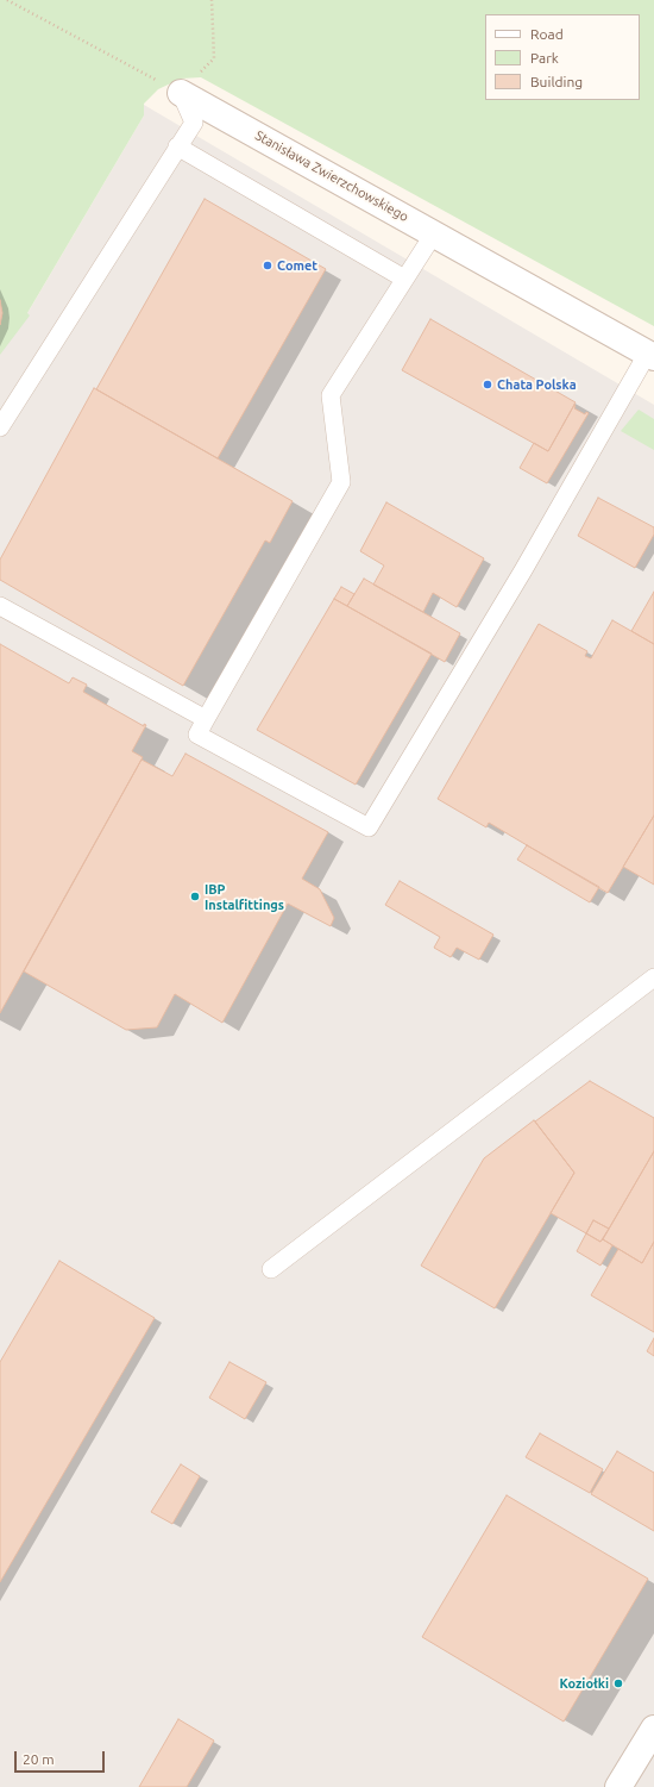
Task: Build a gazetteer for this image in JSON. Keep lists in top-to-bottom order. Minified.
{"streets":{"street":["Stanisława Zwierzchowskiego"]},"places":["Comet","Chata Polska","IBP Instalfittings","Koziołki"],"legend":["Road","Park","Building"],"scale_bar":"20 m"}
